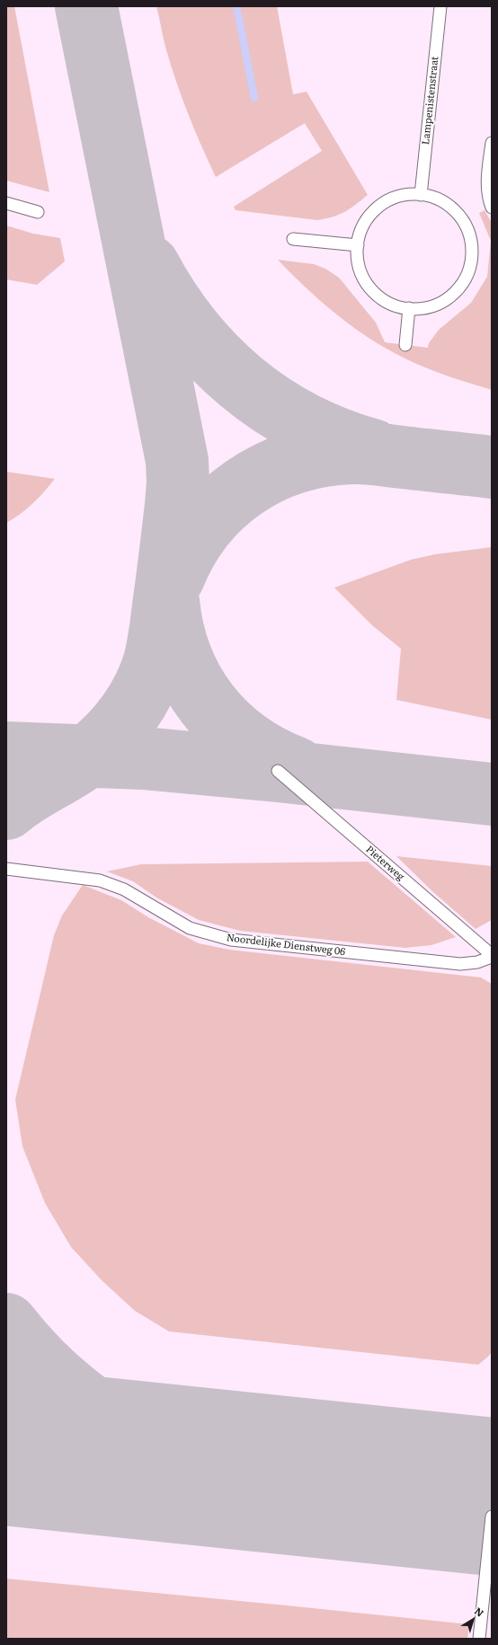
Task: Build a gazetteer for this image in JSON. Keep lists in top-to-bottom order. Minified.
{"streets":{"lane":["Lampenistenstraat","Pieterweg","Noordelijke Dienstweg 06"]},"crossings":[["Pieterweg","Noordelijke Dienstweg 06"]],"north":"top right"}
